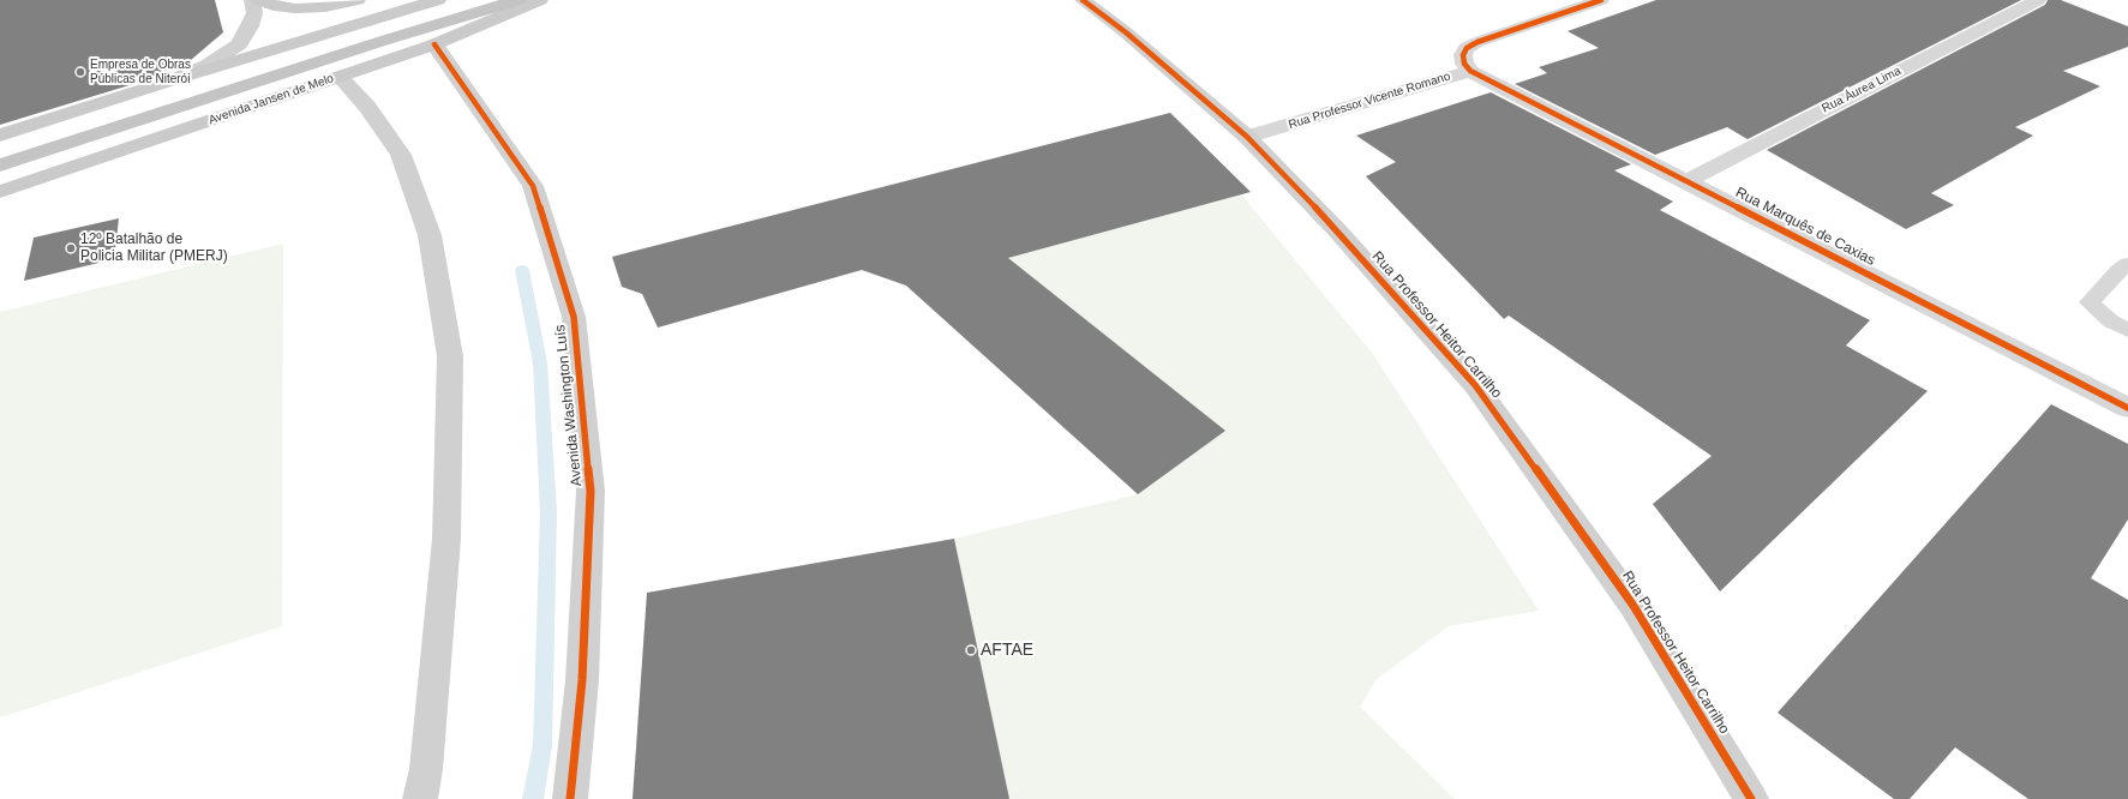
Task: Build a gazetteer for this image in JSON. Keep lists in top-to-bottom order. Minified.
{"streets":{"main road":["Avenida Jansen de Melo"],"street":["Rua Áurea Lima","Rua Professor Vicente Romano","Rua Marquês de Caxias","Rua Professor Heitor Carrilho","Avenida Washington Luís"]},"crossings":[["Rua Áurea Lima","Rua Marquês de Caxias"],["Avenida Jansen de Melo","Avenida Washington Luís"],["Rua Professor Vicente Romano","Rua Marquês de Caxias"],["Rua Professor Vicente Romano","Rua Professor Heitor Carrilho"]],"places":["Empresa de Obras Públicas de Niterói","12º Batalhão de Policia Militar (PMERJ)","AFTAE"]}
